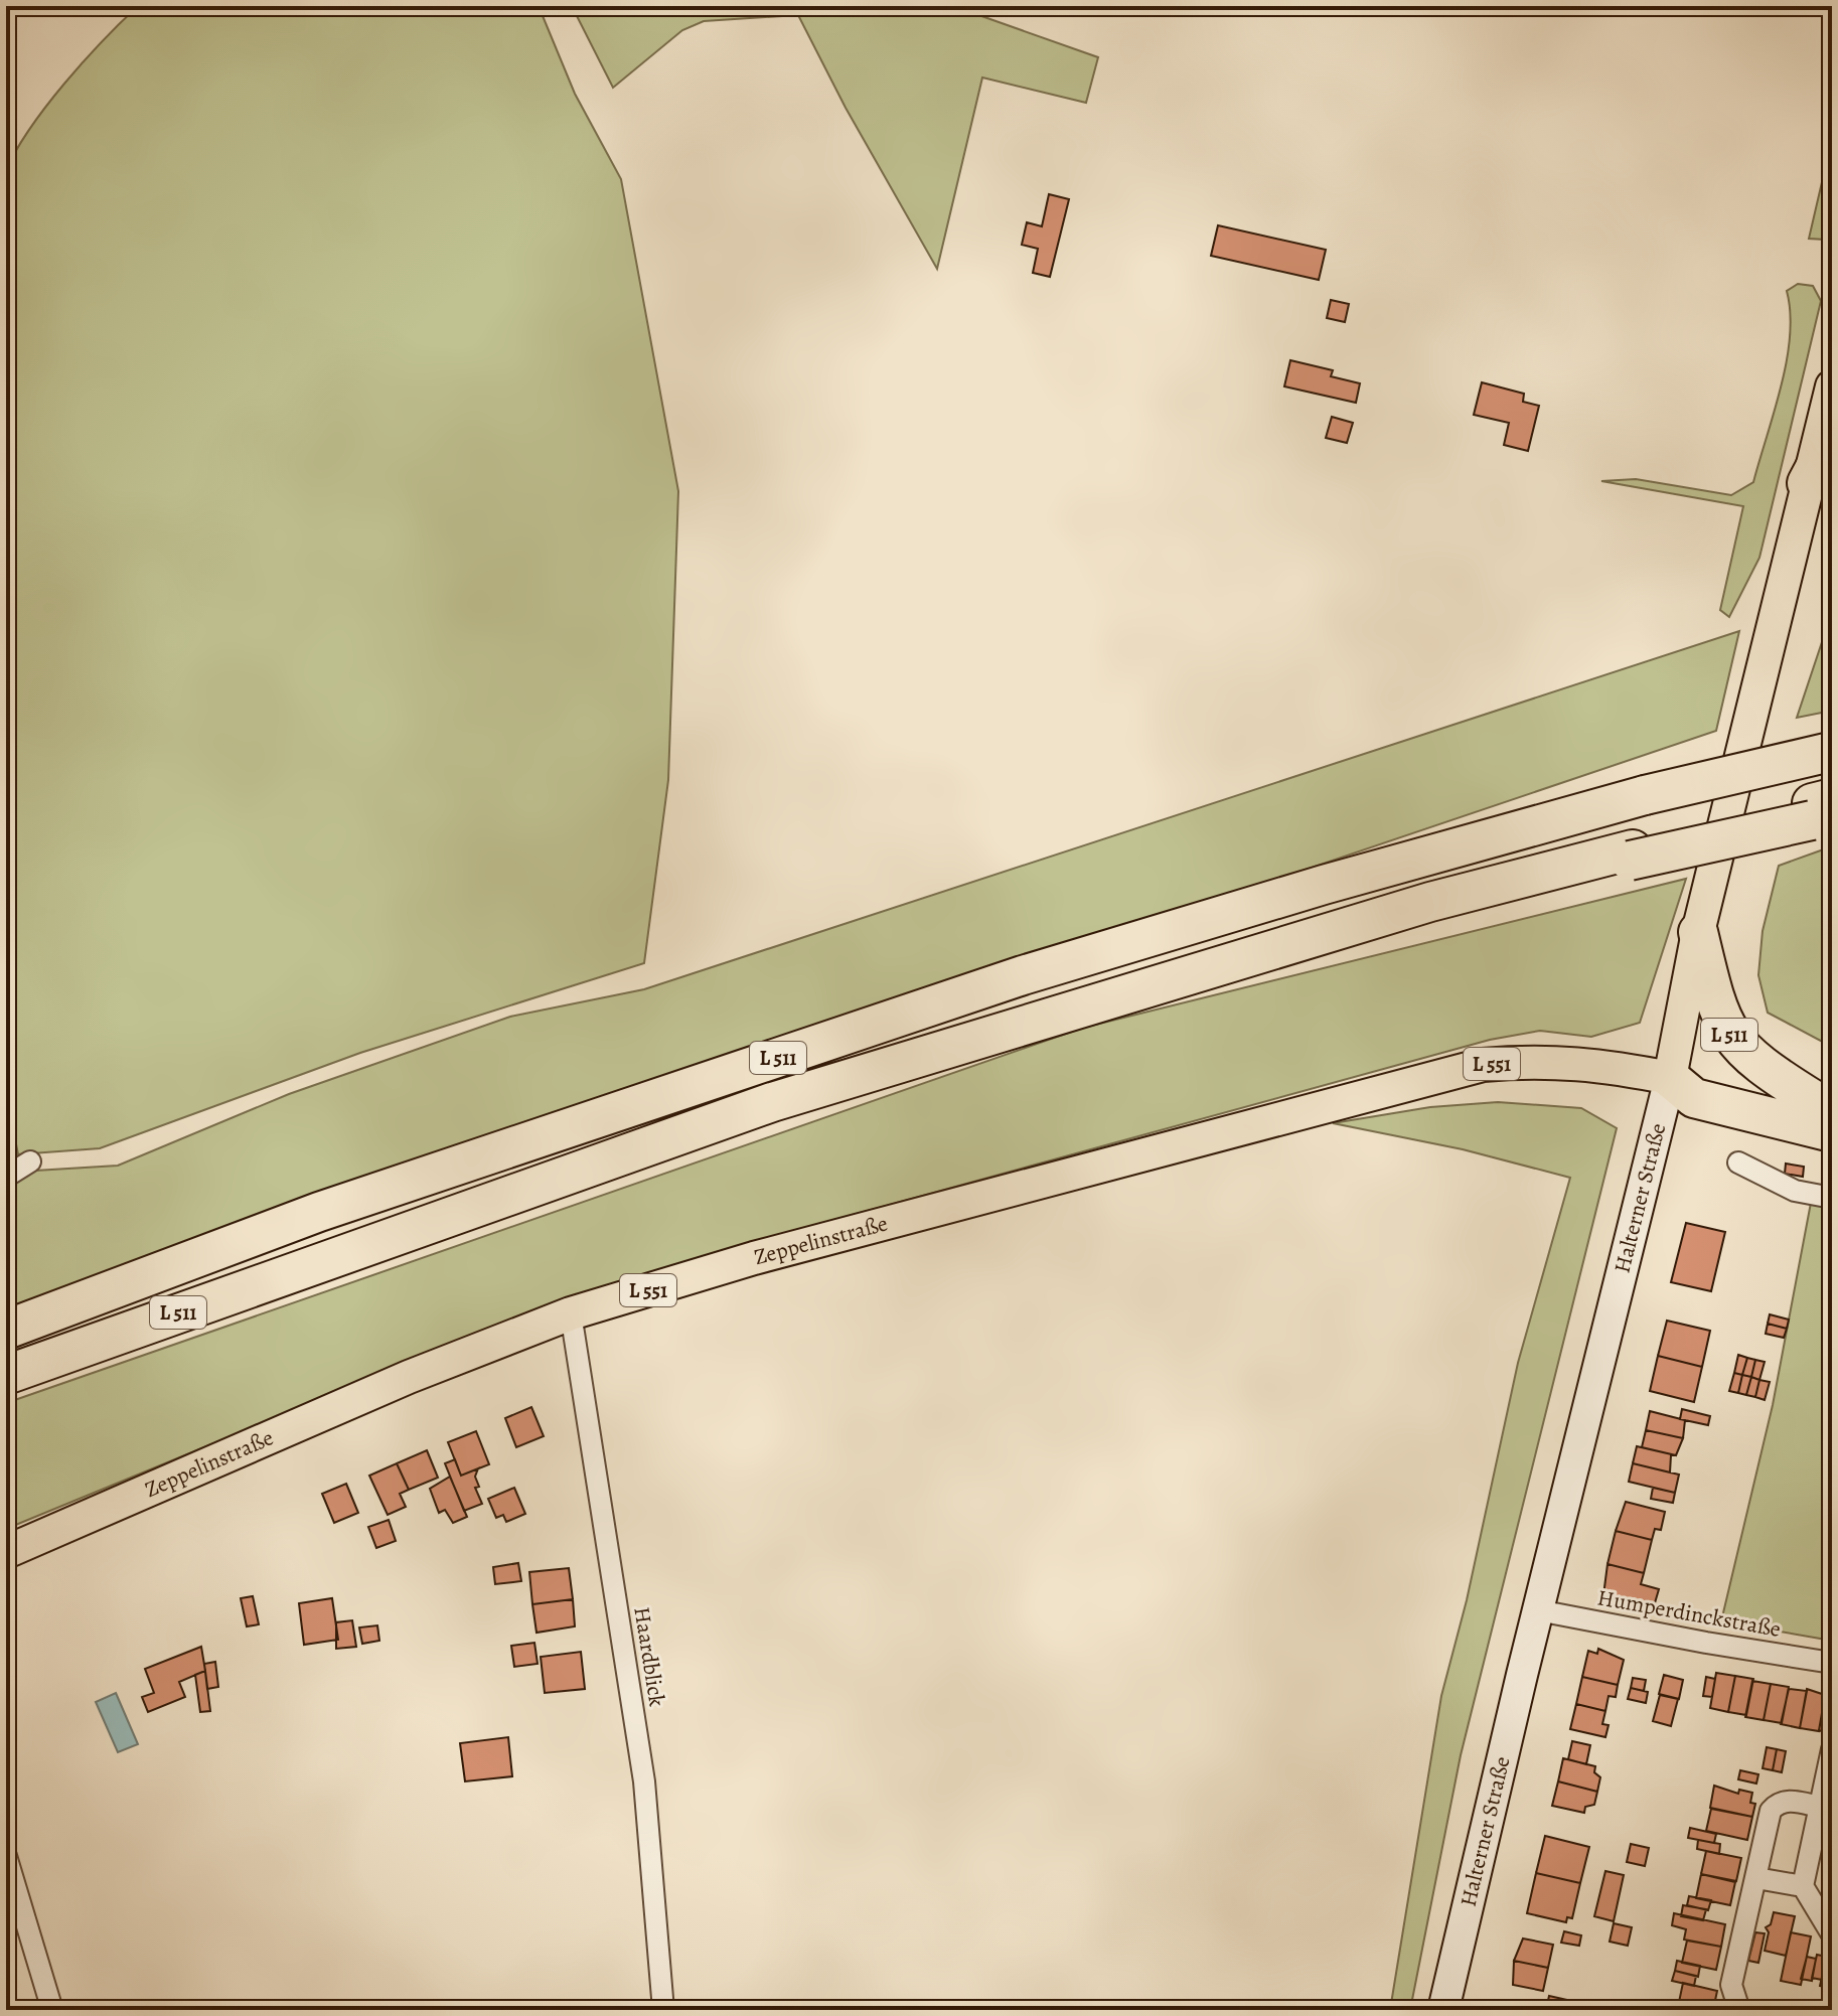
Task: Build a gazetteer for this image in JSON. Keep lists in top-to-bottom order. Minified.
{"streets":{"highway":["L 511"],"main road":["L 551","Halterner Straße","Zeppelinstraße"],"street":["Humperdinckstraße","Haardblick"]},"crossings":[["L 511","Halterner Straße"],["L 511","Zeppelinstraße"],["Halterner Straße","Zeppelinstraße"],["Halterner Straße","Humperdinckstraße"],["Zeppelinstraße","Haardblick"]]}
